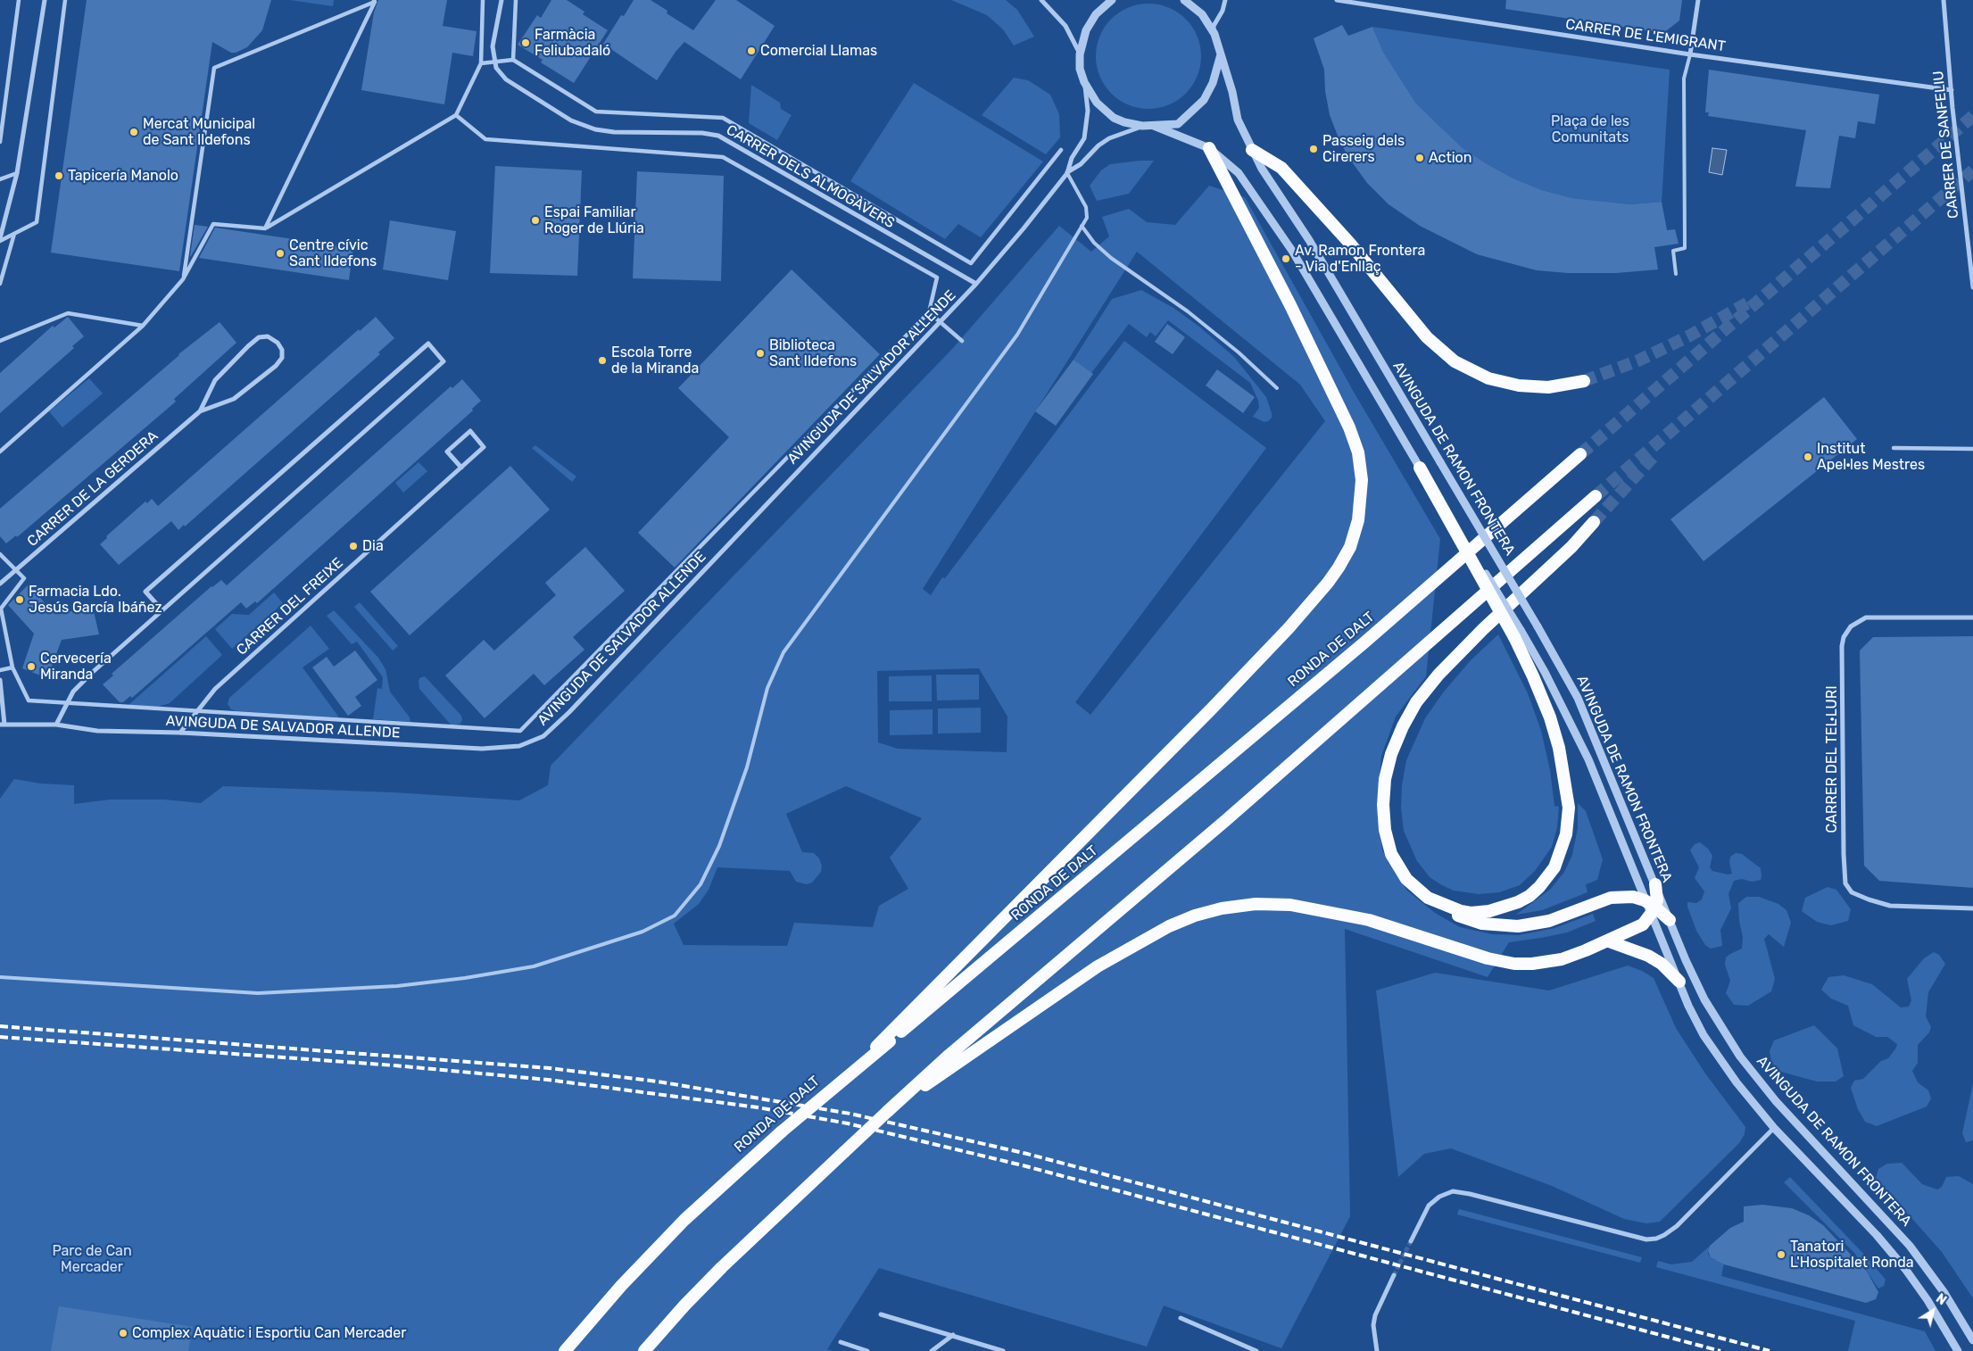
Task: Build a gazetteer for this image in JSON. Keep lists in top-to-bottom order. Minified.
{"streets":{"highway":["RONDA DE DALT"],"street":["CARRER DE L'EMIGRANT","CARRER DE SANFELIU","CARRER DELS ALMOGÀVERS","AVINGUDA DE SALVADOR ALLENDE","AVINGUDA DE RAMON FRONTERA","CARRER DE LA GERDERA","CARRER DEL FREIXE","CARRER DEL TEL·LURI"]},"crossings":[["CARRER DE L'EMIGRANT","CARRER DE SANFELIU"],["CARRER DELS ALMOGÀVERS","AVINGUDA DE SALVADOR ALLENDE"],["AVINGUDA DE SALVADOR ALLENDE","CARRER DEL FREIXE"]],"parks":["Plaça de les Comunitats","Parc de Can Mercader"],"places":["Farmàcia Feliubadaló","Comercial Llamas","Mercat Municipal de Sant Ildefons","Passeig dels Cirerers","Action","Tapicería Manolo","Espai Familiar Roger de Llúria","Centre cívic Sant Ildefons","Av. Ramon Frontera - Via d'Enllaç","Biblioteca Sant Ildefons","Escola Torre de la Miranda","Institut Apel·les Mestres","Dia","Farmacia Ldo. Jesús García Ibáñez","Cervecería Miranda","Tanatori L'Hospitalet Ronda","Complex Aquàtic i Esportiu Can Mercader"],"north":"top right"}
